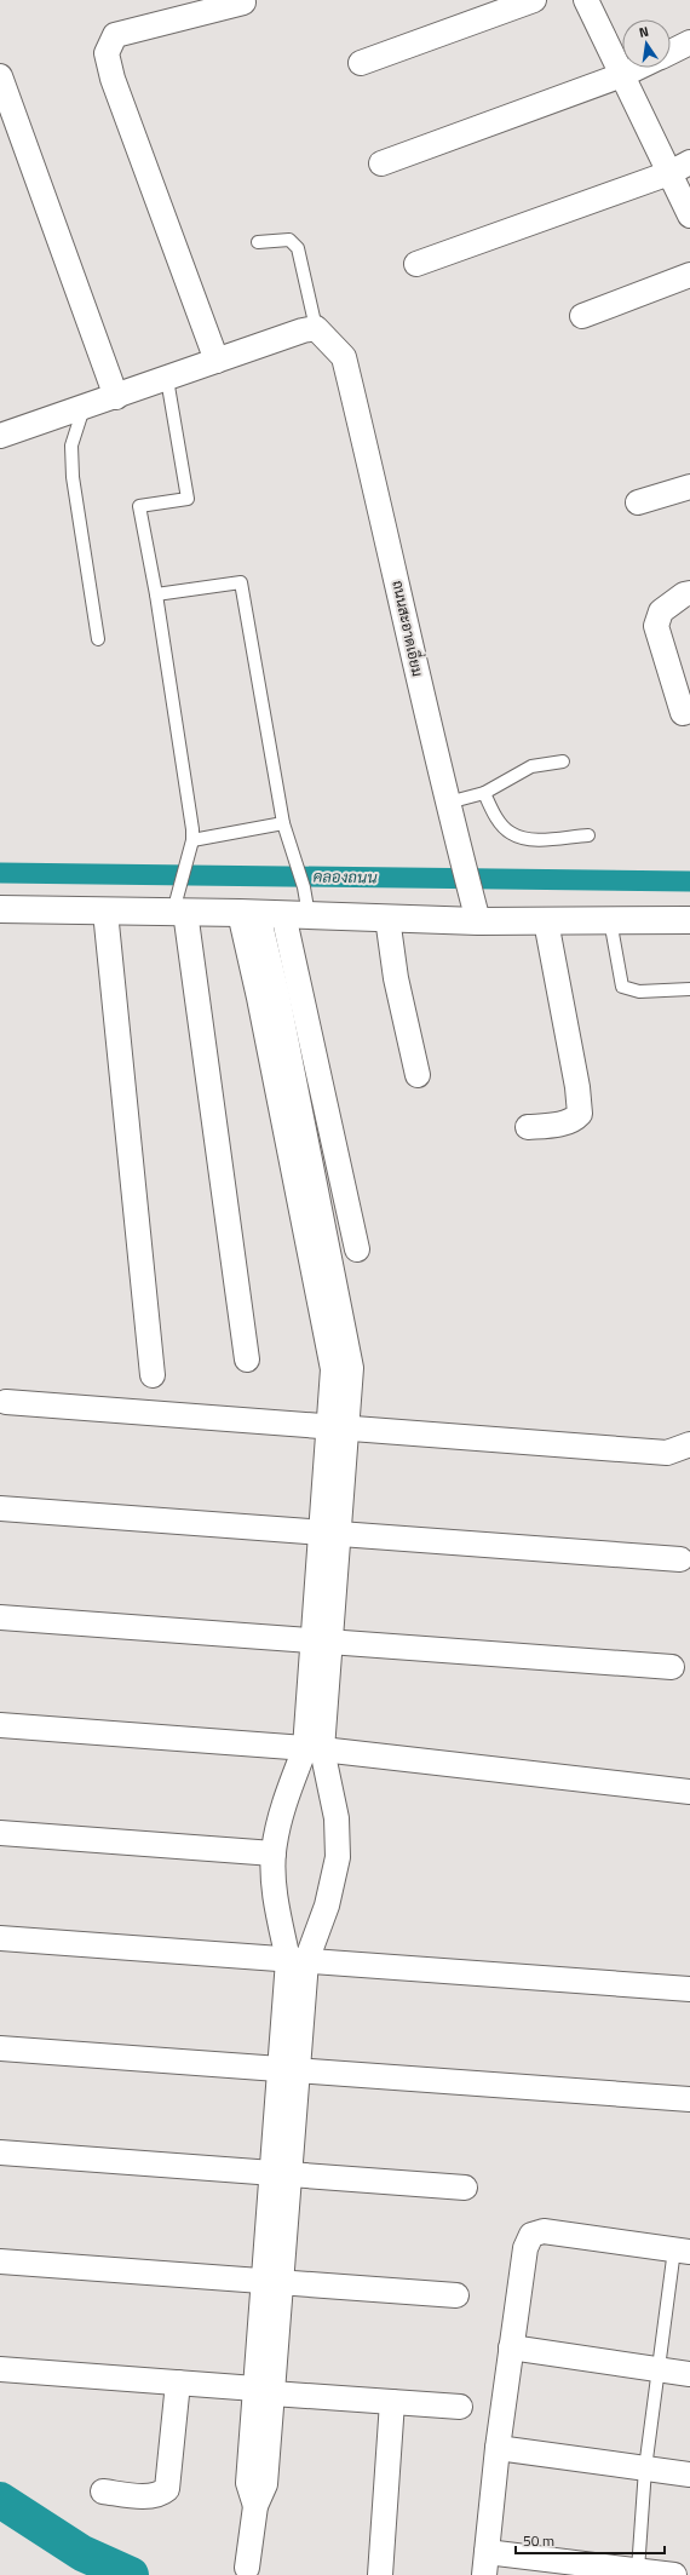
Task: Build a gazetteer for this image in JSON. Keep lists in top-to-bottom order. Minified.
{"streets":{"street":["ถนนสะอาดเอี่ยม"]},"water":["คลองถนน"],"scale_bar":"50 m","north":"top"}
